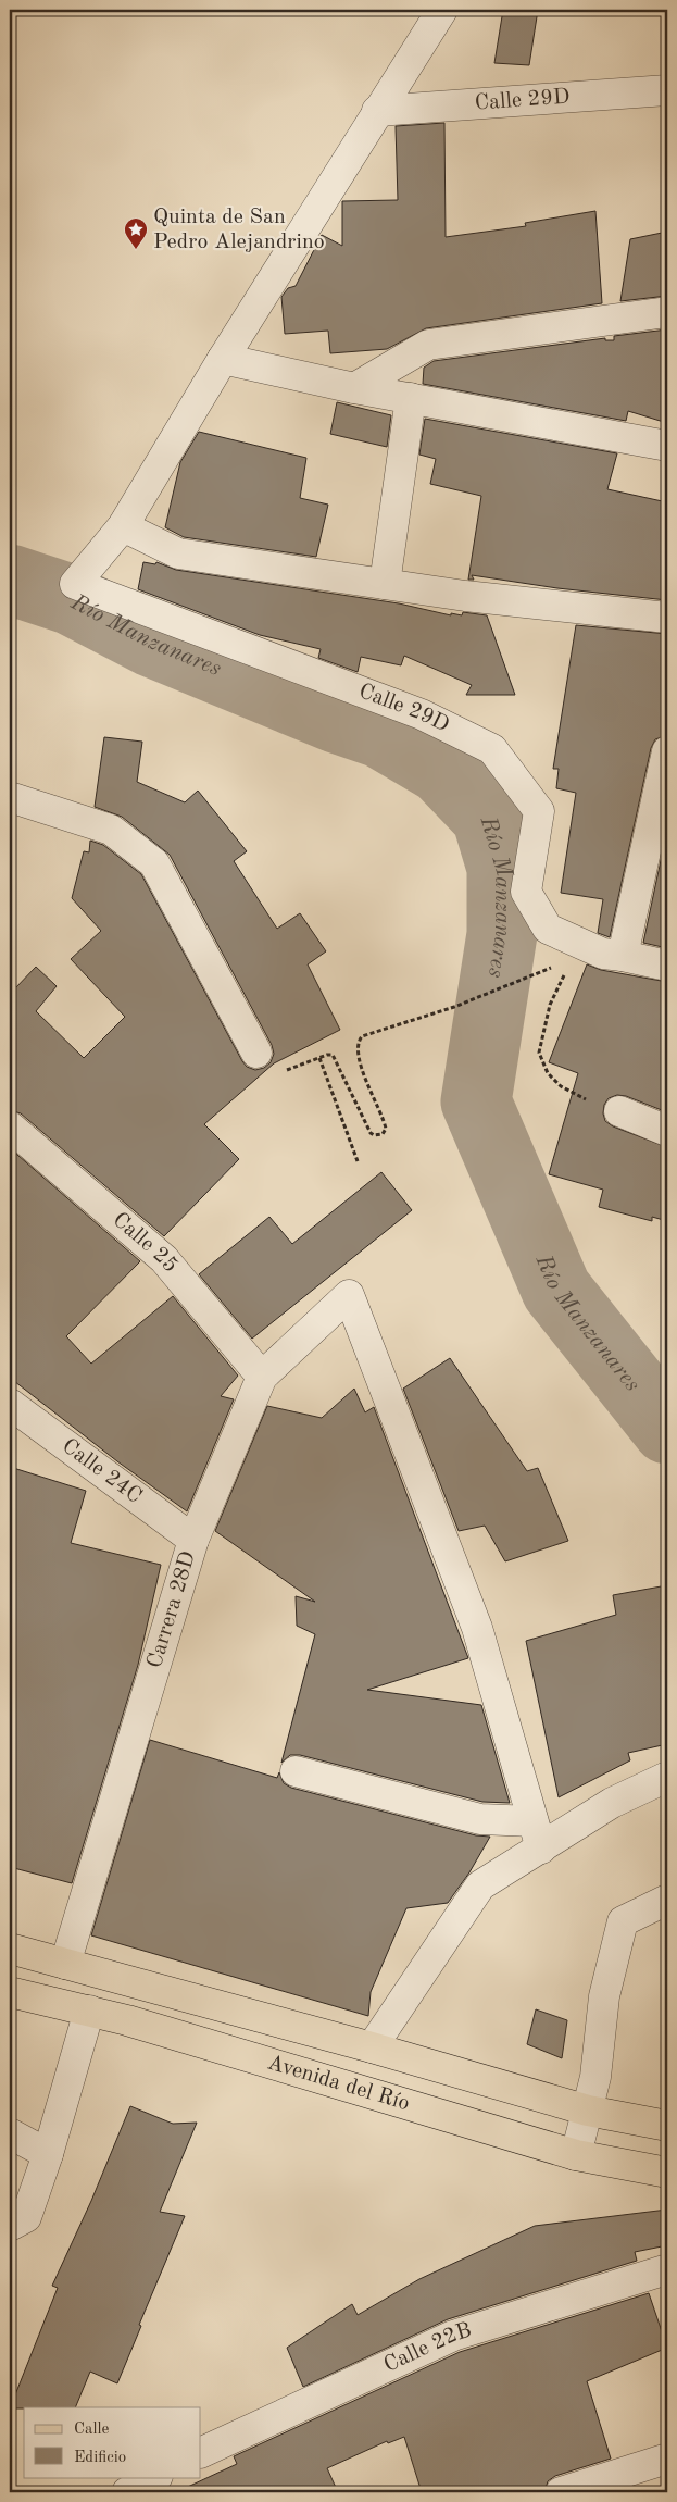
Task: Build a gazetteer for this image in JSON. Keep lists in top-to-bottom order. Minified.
{"streets":{"main road":["Avenida del Río"],"street":["Calle 29D","Calle 25","Calle 24C","Carrera 28D","Calle 22B"]},"crossings":[["Calle 25","Carrera 28D"],["Calle 24C","Carrera 28D"],["Carrera 28D","Avenida del Río"]],"water":["Río Manzanares"],"places":{"place":["Quinta de San Pedro Alejandrino"]},"legend":["Calle","Edificio"]}
